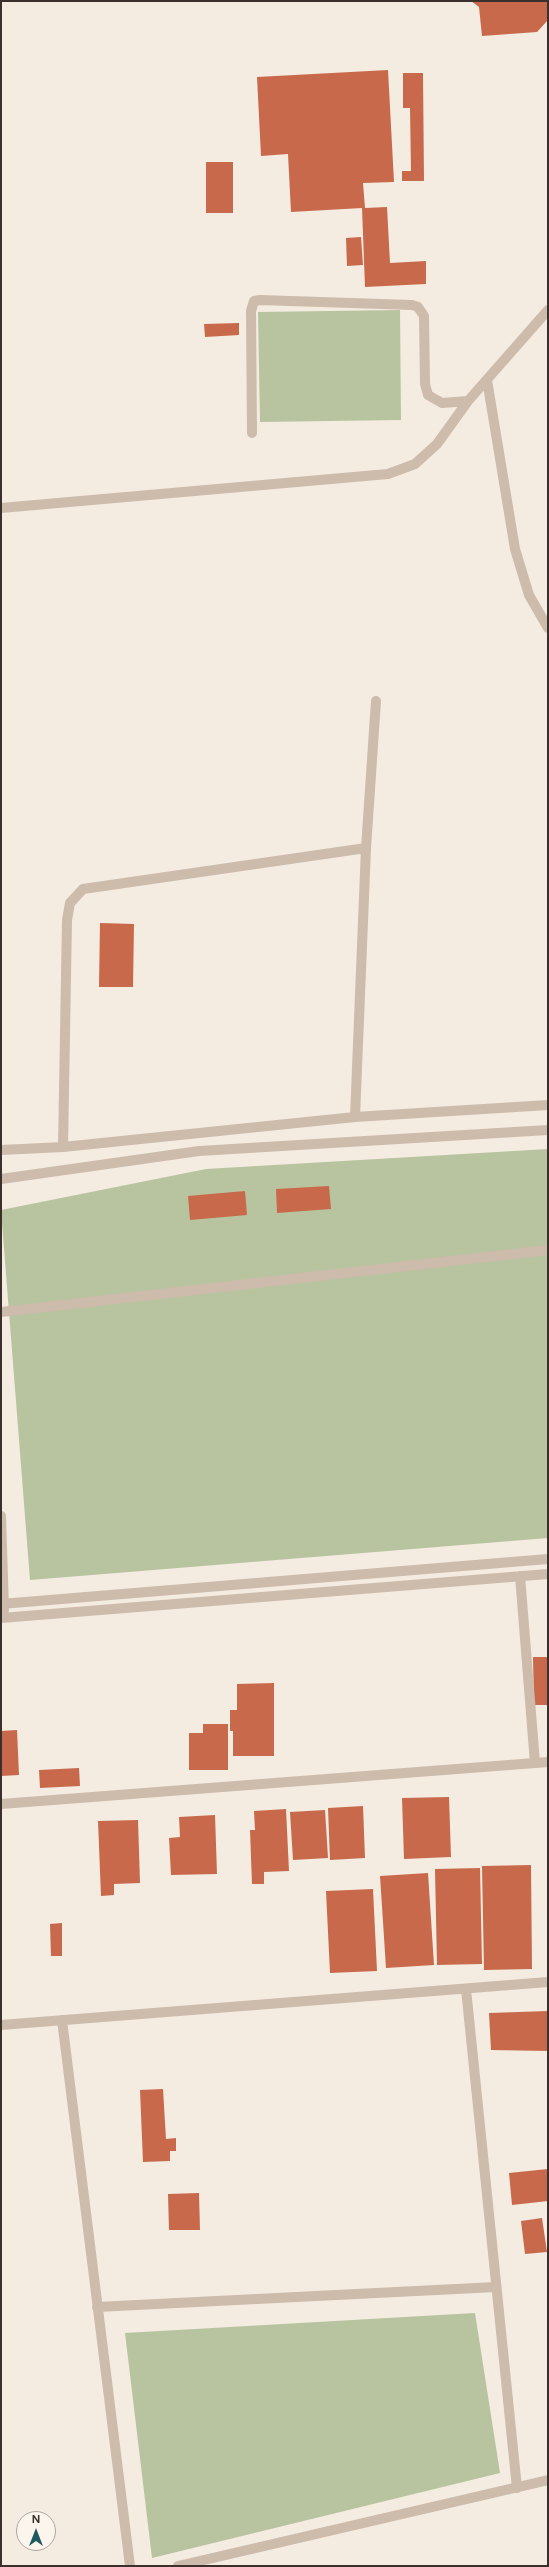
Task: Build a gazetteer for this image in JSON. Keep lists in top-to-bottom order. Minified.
{"north":"top"}
